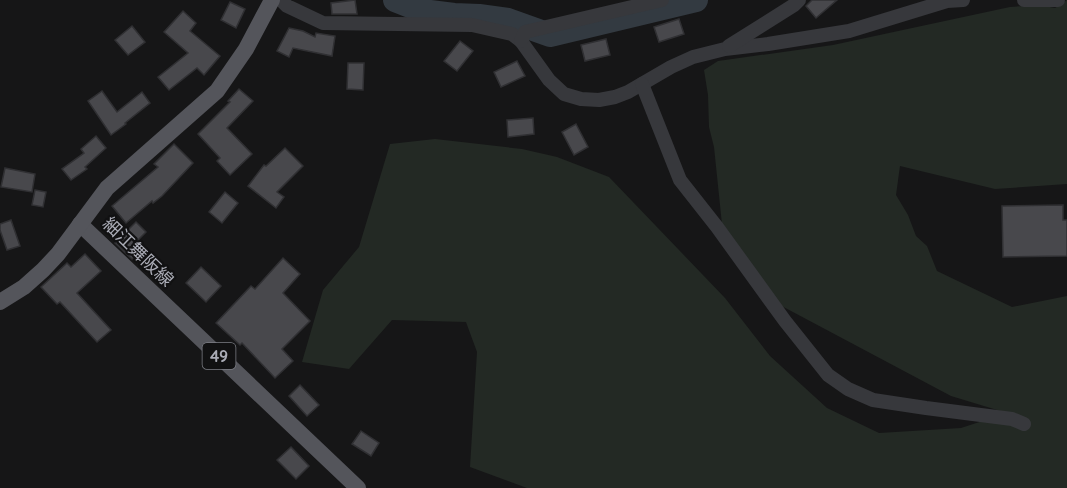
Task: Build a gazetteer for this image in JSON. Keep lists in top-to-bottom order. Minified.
{"streets":{"main road":["細江舞阪線","49"]}}
